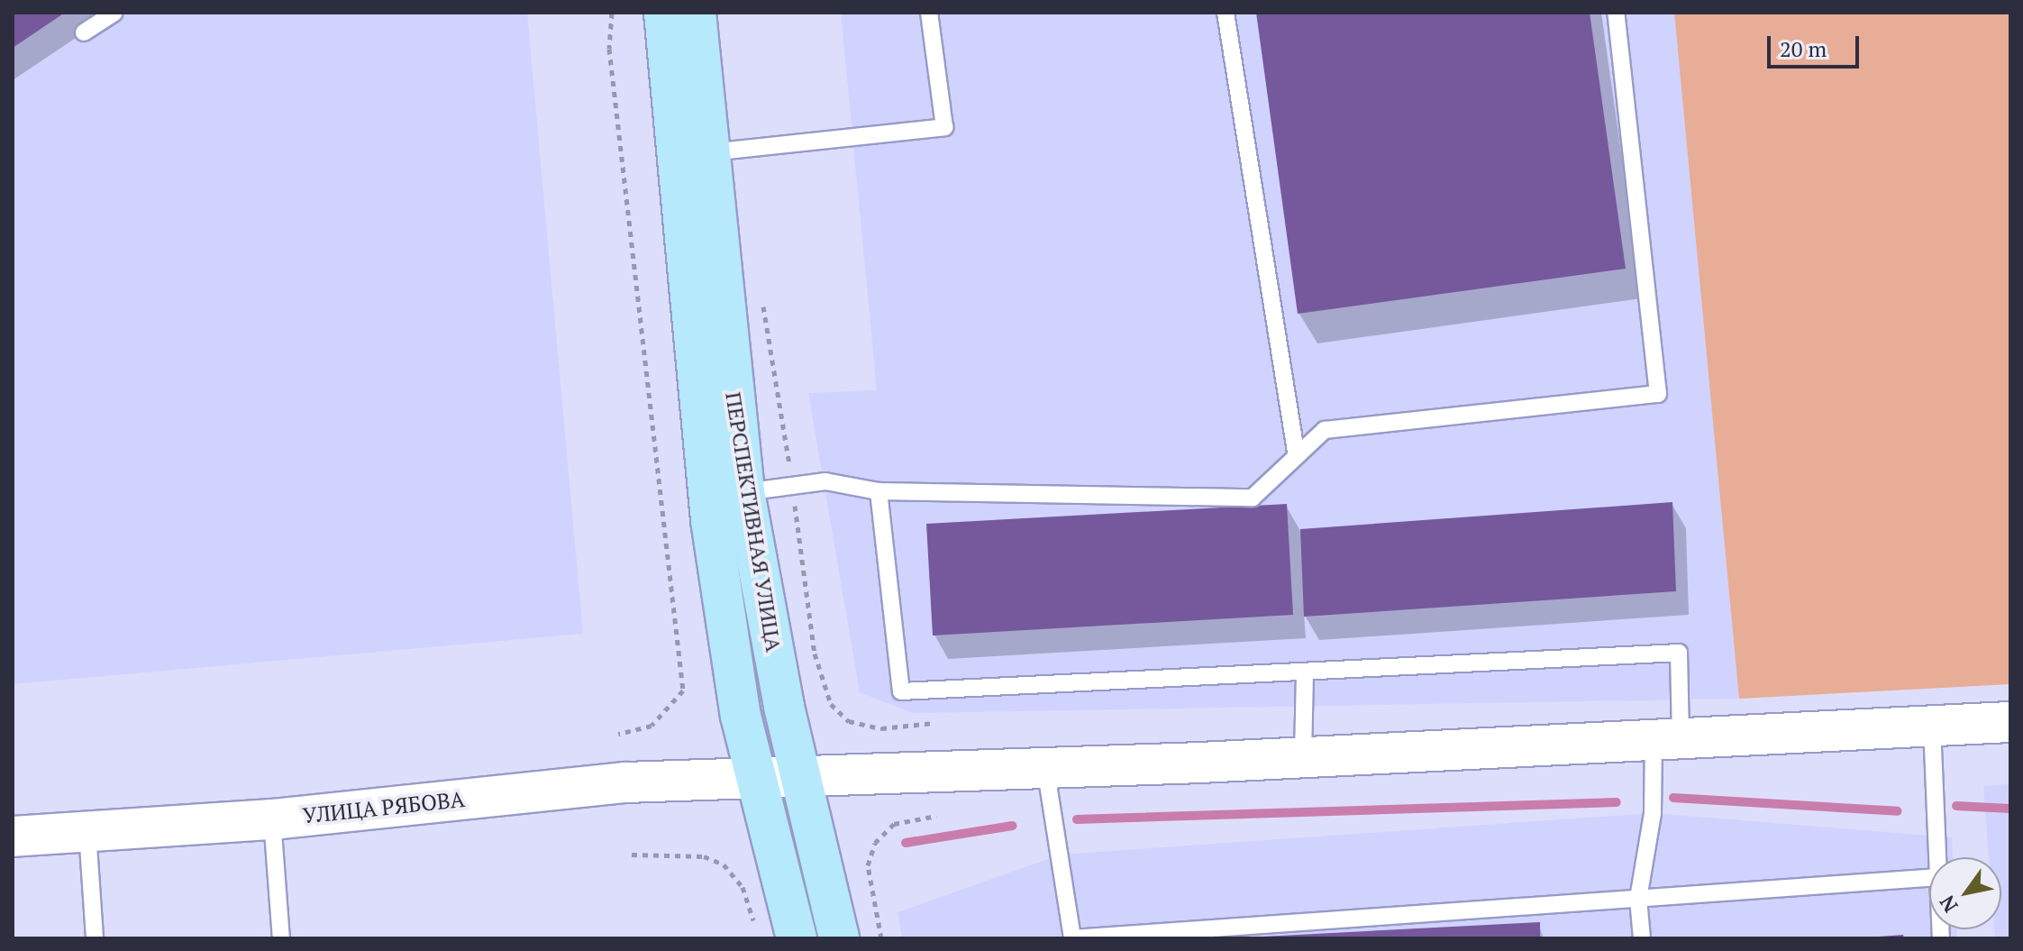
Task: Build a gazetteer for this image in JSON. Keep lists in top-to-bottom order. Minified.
{"streets":{"main road":["ПЕРСПЕКТИВНАЯ УЛИЦА","УЛИЦА РЯБОВА"]},"crossings":[["ПЕРСПЕКТИВНАЯ УЛИЦА","УЛИЦА РЯБОВА"]],"scale_bar":"20 m","north":"bottom left"}
